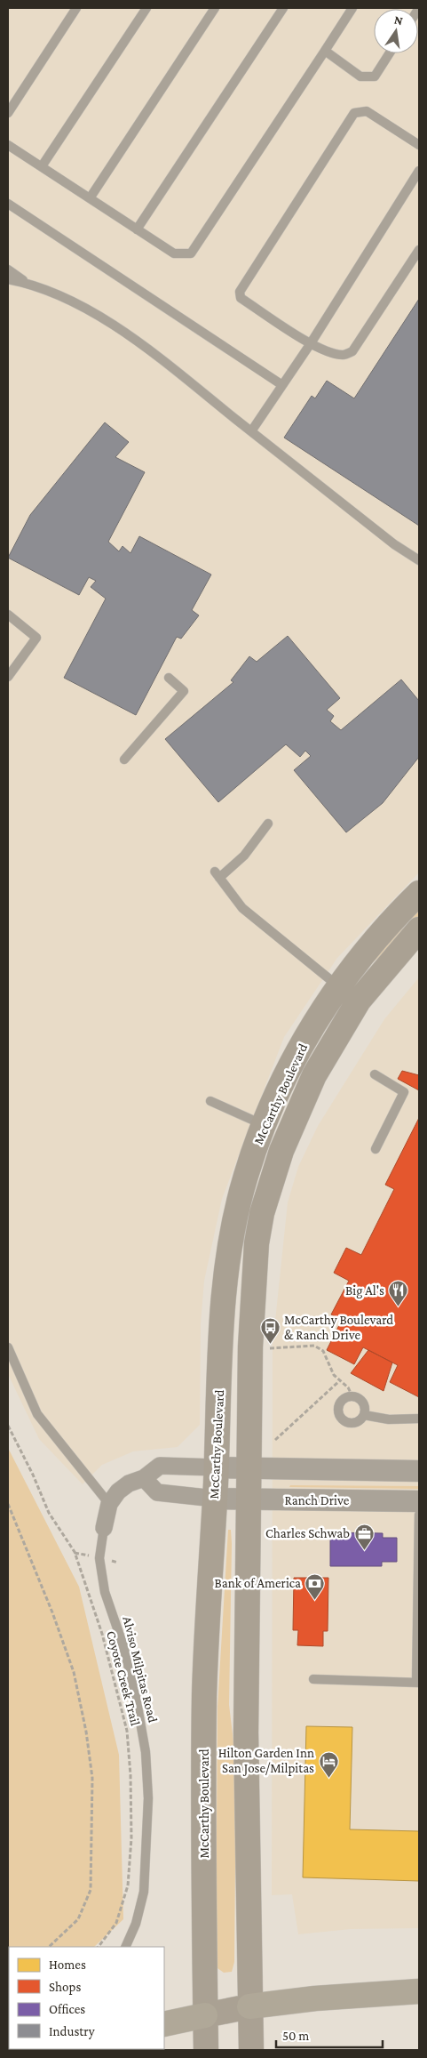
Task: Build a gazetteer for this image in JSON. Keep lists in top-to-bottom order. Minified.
{"streets":{"main road":["McCarthy Boulevard"],"street":["Ranch Drive"],"lane":["Alviso Milpitas Road"],"path":["Coyote Creek Trail"]},"crossings":[["McCarthy Boulevard","Ranch Drive"]],"places":{"restaurant":["Big Al's"],"bus stop":["McCarthy Boulevard & Ranch Drive"],"office":["Charles Schwab"],"bank":["Bank of America"],"hotel":["Hilton Garden Inn San Jose/Milpitas"]},"legend":["Homes","Shops","Offices","Industry"],"scale_bar":"50 m","north":"top"}
